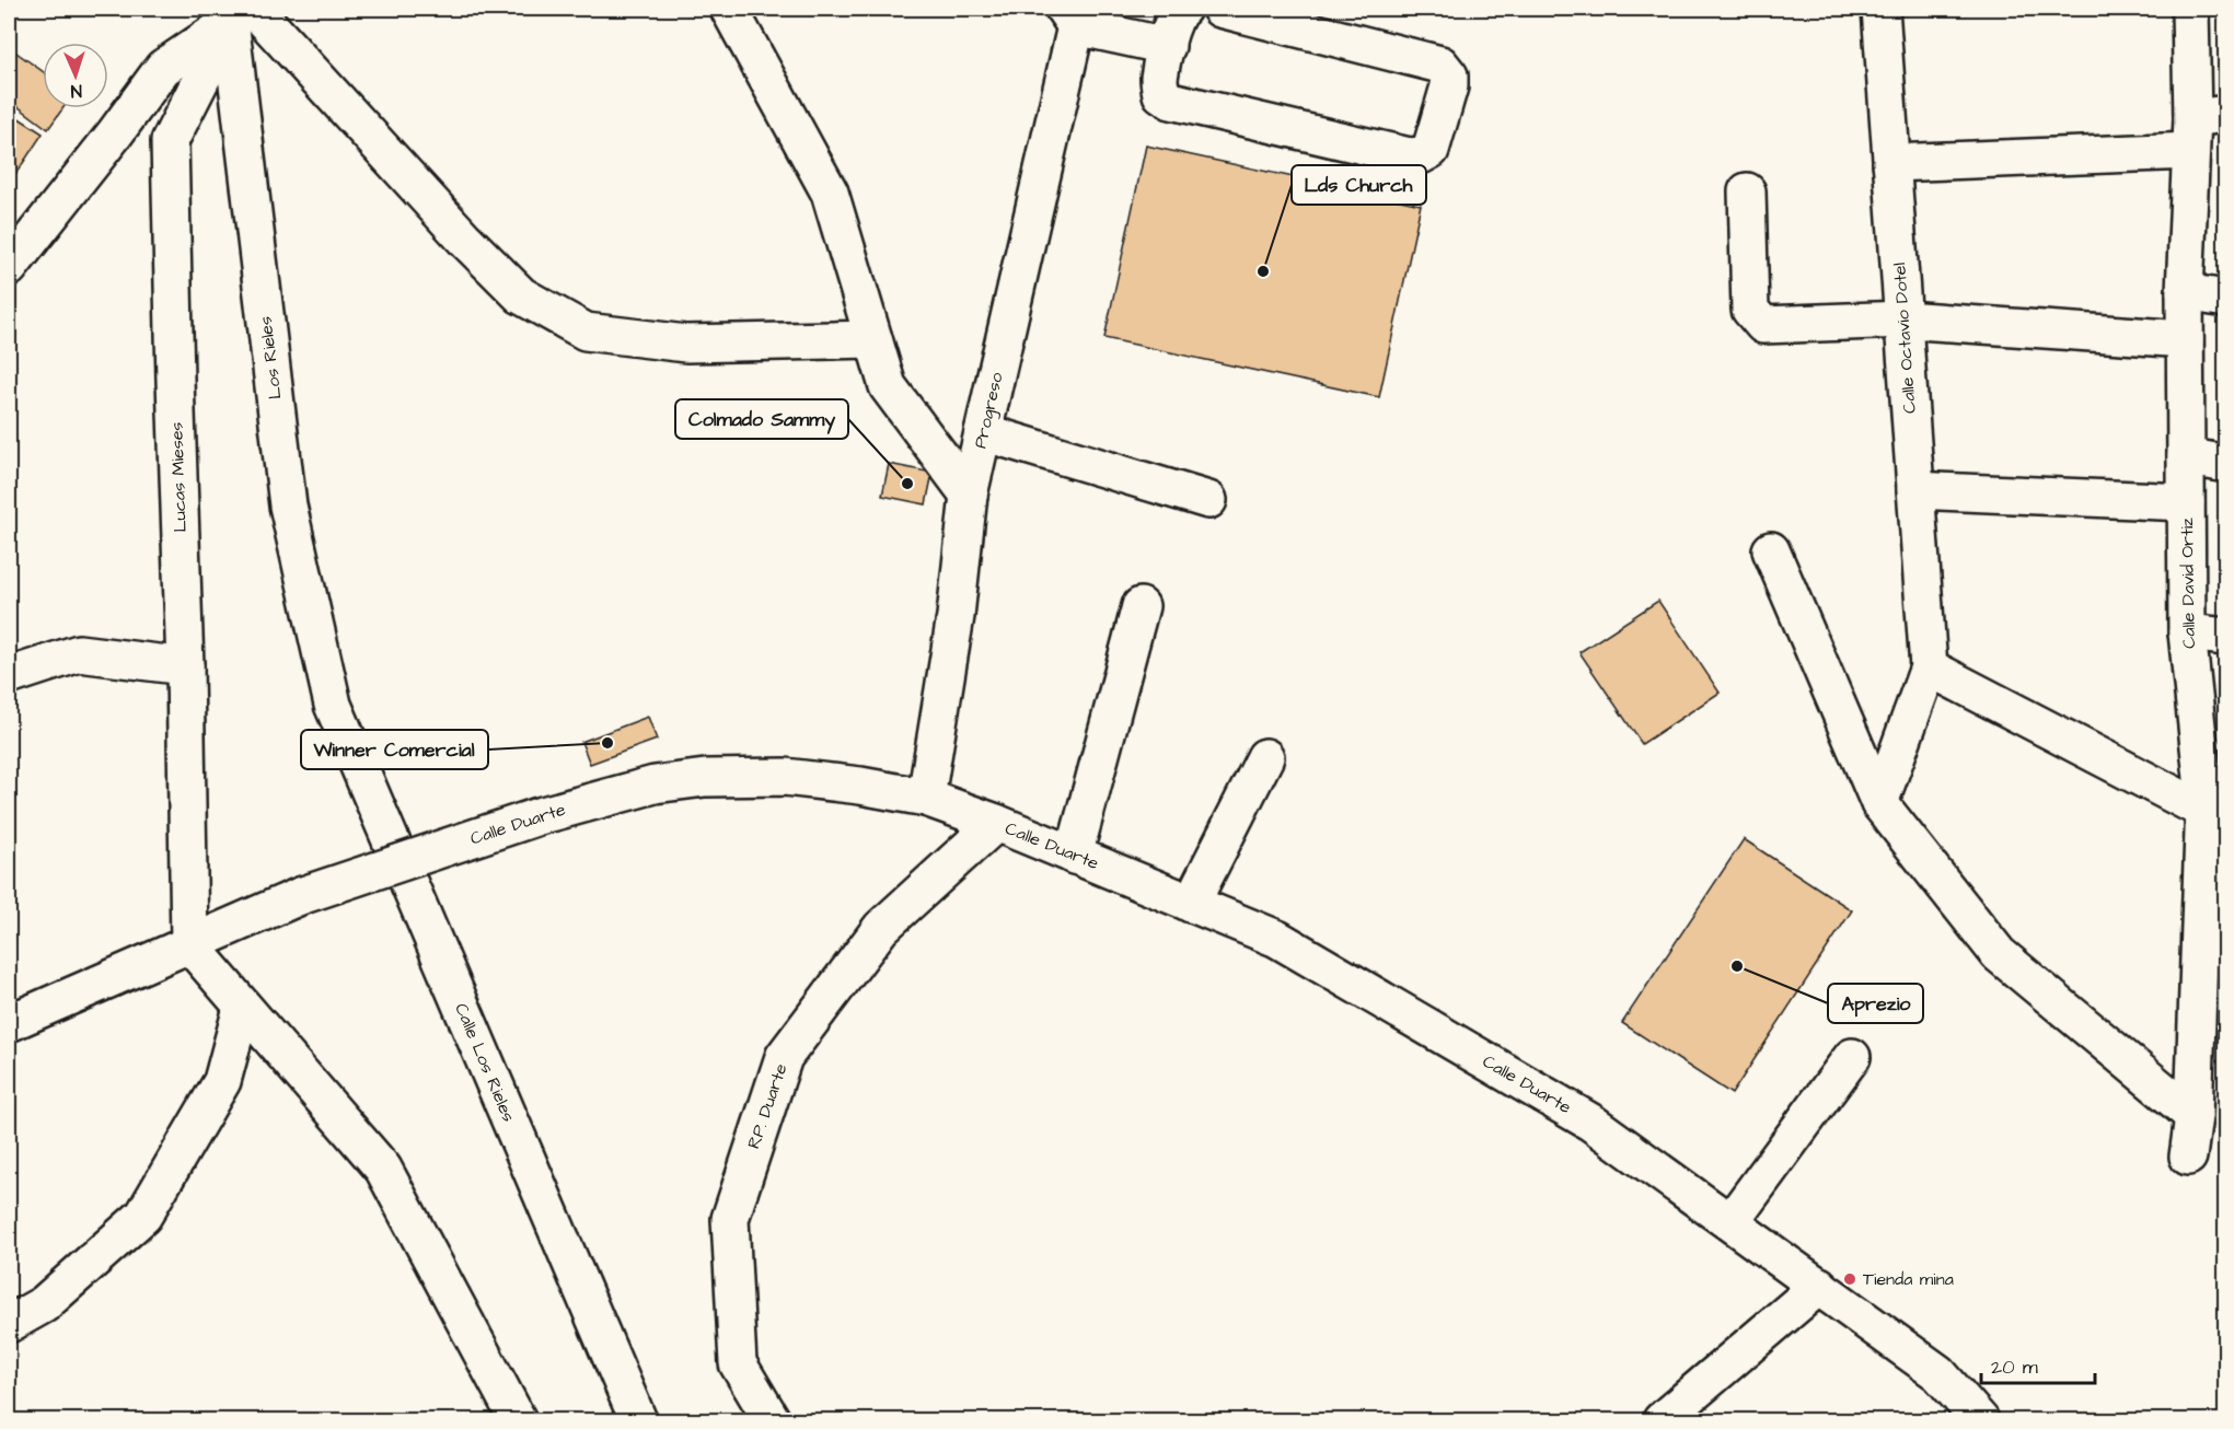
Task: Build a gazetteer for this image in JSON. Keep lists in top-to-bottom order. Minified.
{"streets":{"street":["Calle Octavio Dotel","Los Rieles","Progreso","Lucas Mieses","Calle David Ortiz","Calle Duarte","Calle Los Rieles","RP. Duarte"]},"crossings":[["Los Rieles","Lucas Mieses"],["Los Rieles","Calle Los Rieles"],["Progreso","Calle Duarte"],["Lucas Mieses","Calle Duarte"],["Calle Duarte","RP. Duarte"]],"places":["Lds Church","Colmado Sammy","Winner Comercial","Aprezio","Tienda mina"],"scale_bar":"20 m","north":"bottom"}
